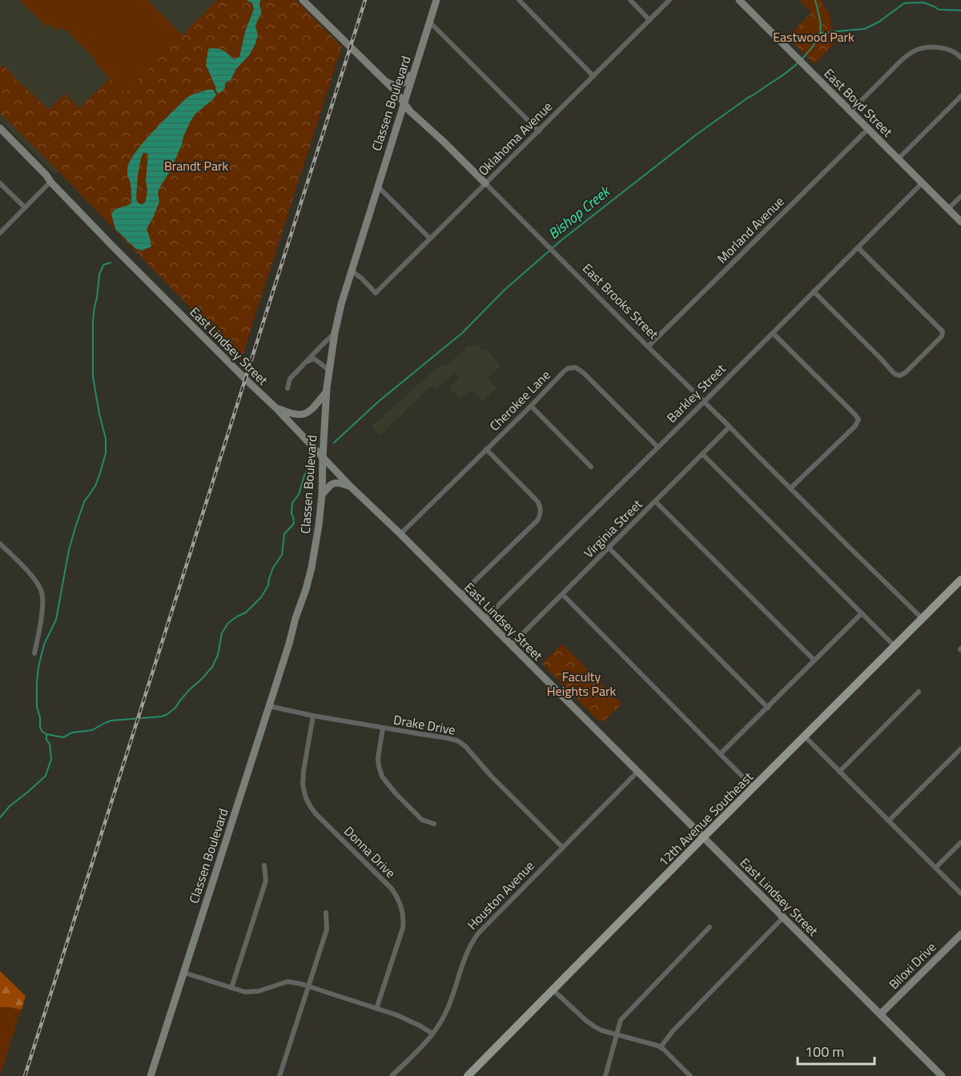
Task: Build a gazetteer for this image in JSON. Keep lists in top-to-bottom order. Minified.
{"streets":{"main road":["12th Avenue Southeast"],"street":["East Boyd Street","Classen Boulevard","Oklahoma Avenue","Morland Avenue","East Brooks Street","East Lindsey Street","Barkley Street","Cherokee Lane","Virginia Street","Drake Drive","Donna Drive","Houston Avenue","Biloxi Drive"]},"crossings":[["East Boyd Street","Morland Avenue"],["East Boyd Street","Barkley Street"],["Classen Boulevard","Oklahoma Avenue"],["Classen Boulevard","East Brooks Street"],["Classen Boulevard","East Lindsey Street"],["Classen Boulevard","Drake Drive"],["Oklahoma Avenue","East Brooks Street"],["Morland Avenue","East Brooks Street"],["East Brooks Street","Barkley Street"],["East Brooks Street","Virginia Street"],["East Brooks Street","12th Avenue Southeast"],["East Lindsey Street","Barkley Street"],["East Lindsey Street","Cherokee Lane"],["East Lindsey Street","Virginia Street"],["East Lindsey Street","12th Avenue Southeast"],["East Lindsey Street","Houston Avenue"],["East Lindsey Street","Biloxi Drive"],["Barkley Street","Cherokee Lane"],["Drake Drive","Donna Drive"],["Drake Drive","Houston Avenue"]],"water":["Bishop Creek"],"parks":["Eastwood Park","Brandt Park","Faculty Heights Park"],"scale_bar":"100 m"}
